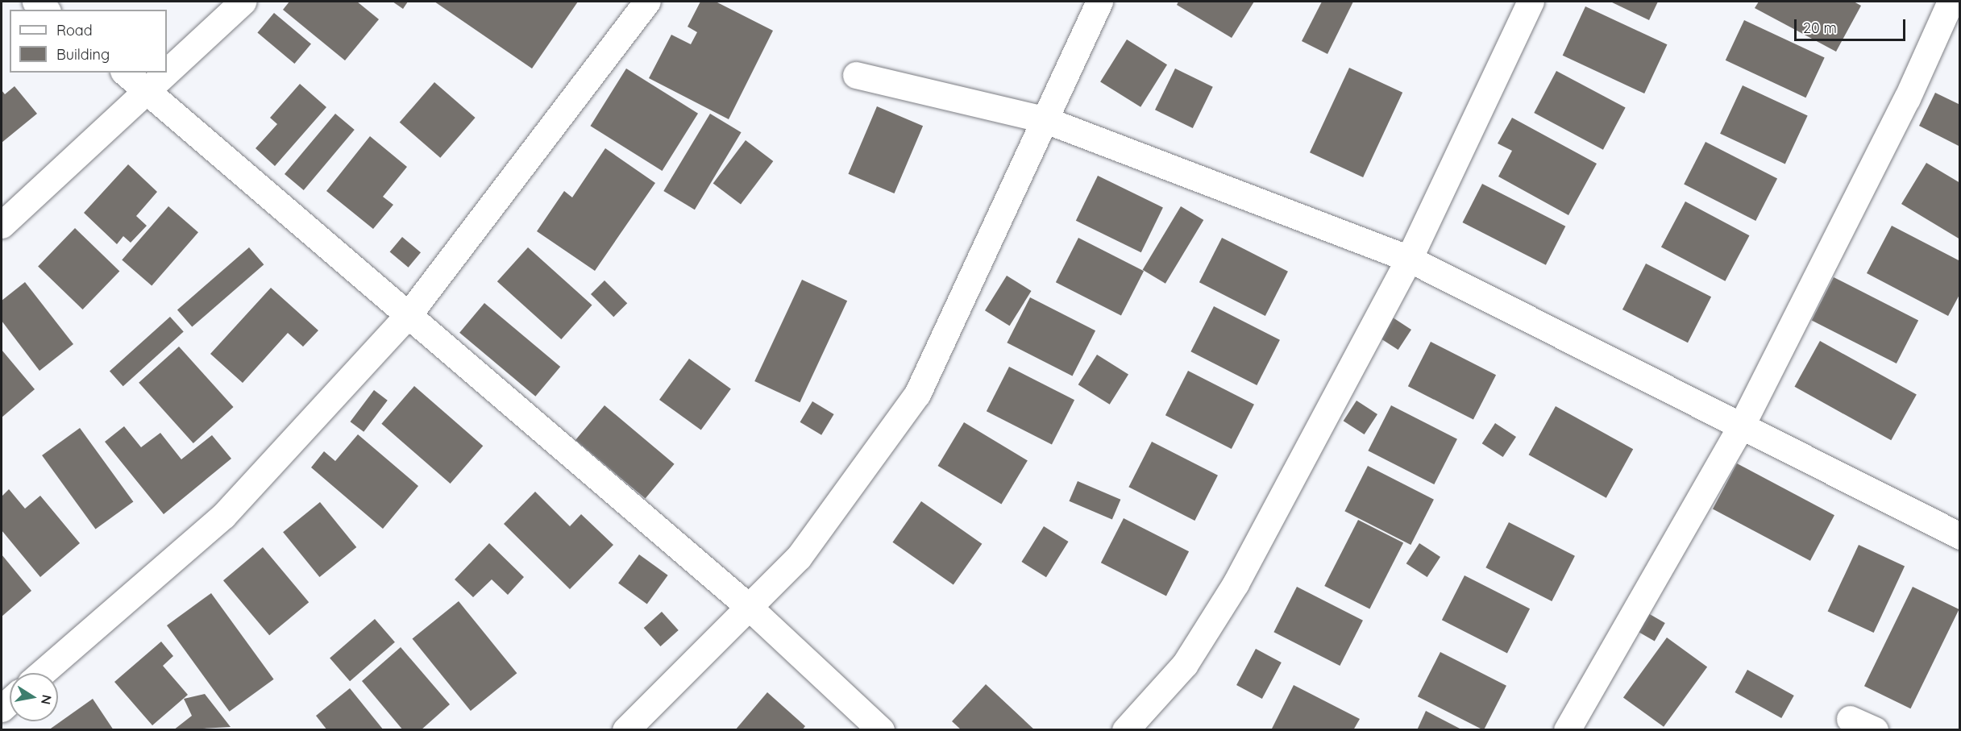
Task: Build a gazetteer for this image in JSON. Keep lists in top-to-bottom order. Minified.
{"legend":["Road","Building"],"scale_bar":"20 m","north":"right"}
